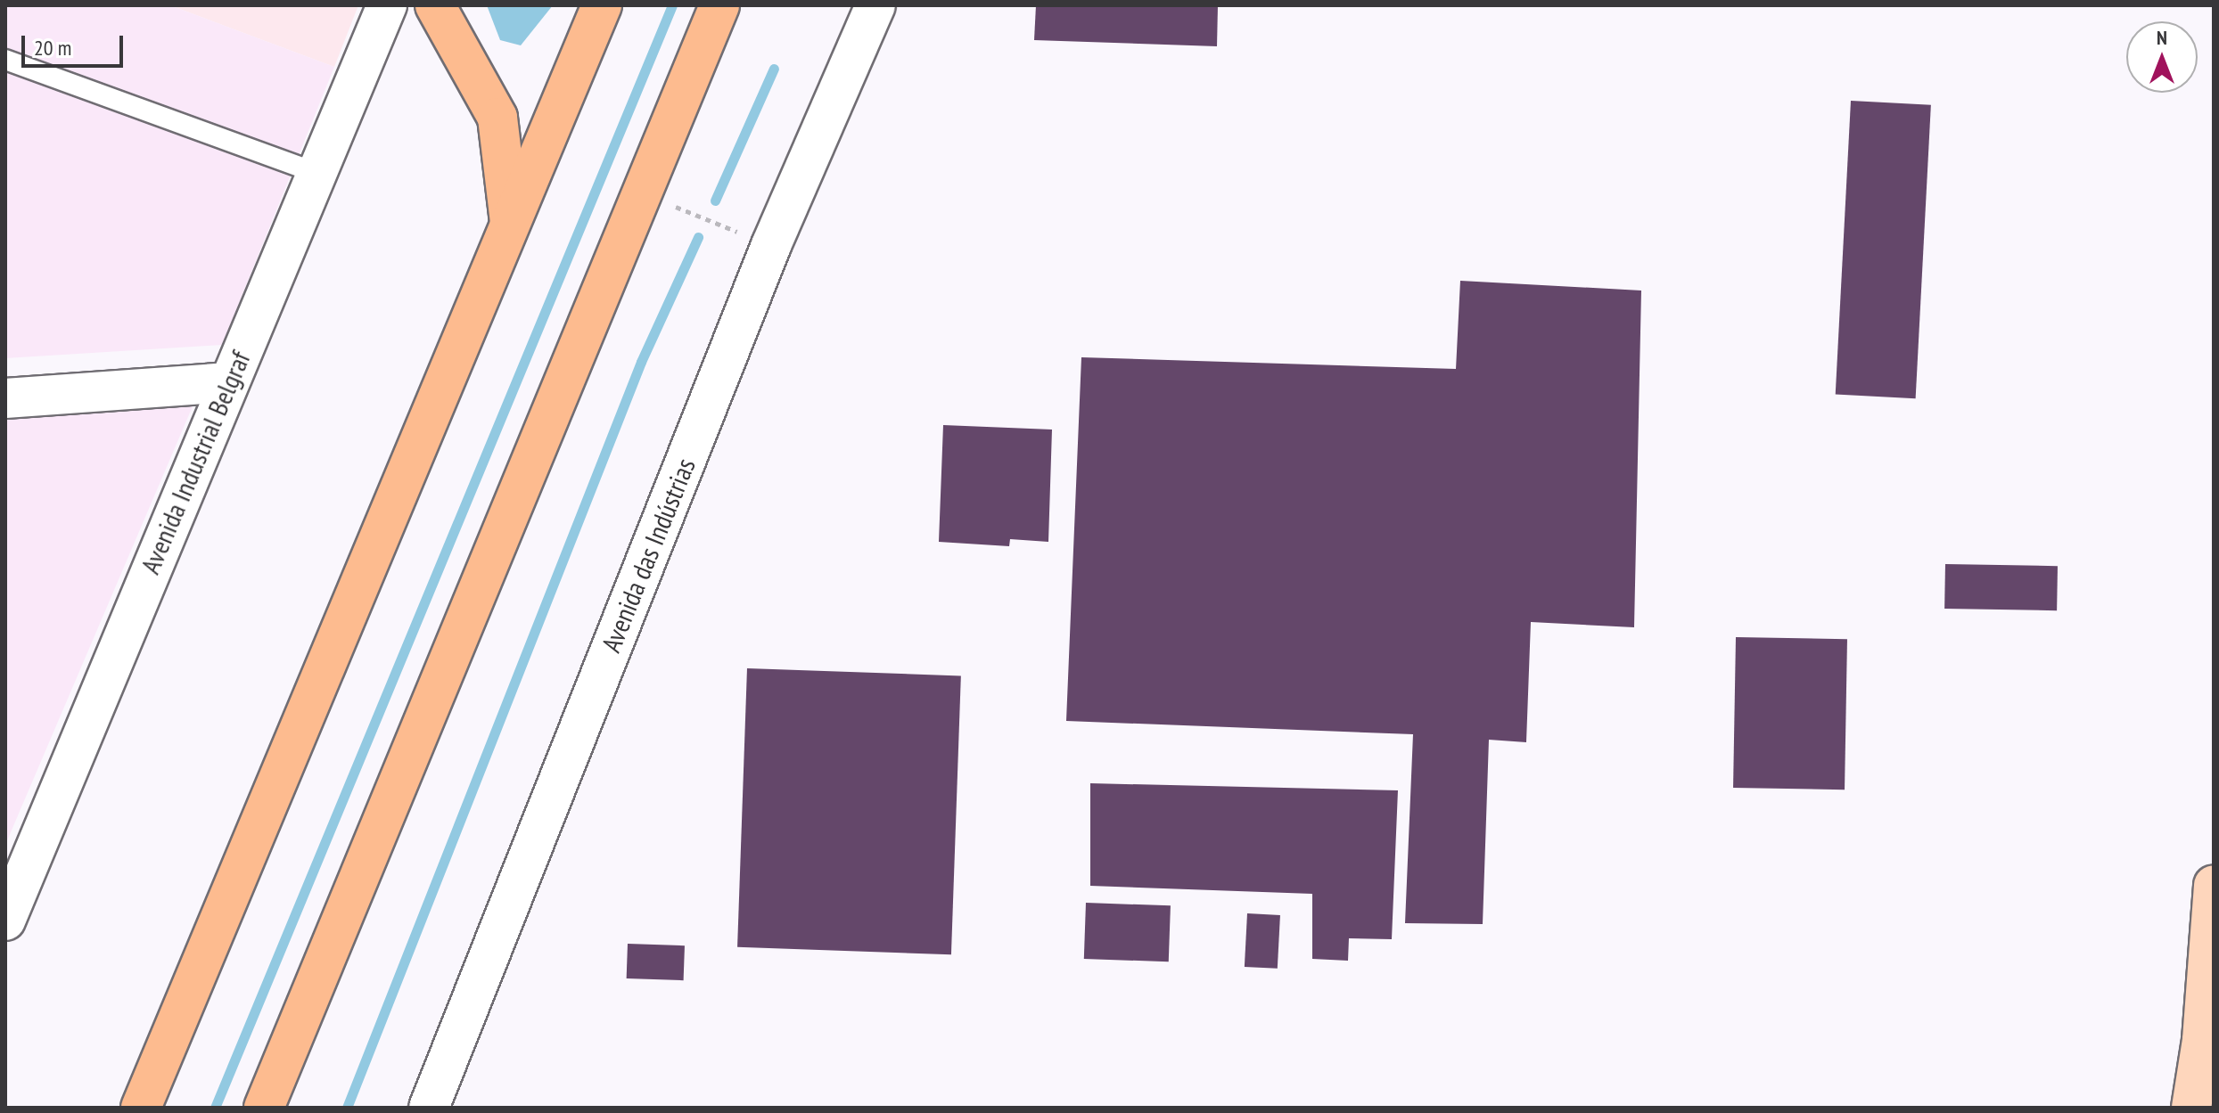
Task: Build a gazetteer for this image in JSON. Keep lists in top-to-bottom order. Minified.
{"streets":{"main road":["Avenida Industrial Belgraf","Avenida das Indústrias"]},"scale_bar":"20 m","north":"top"}
